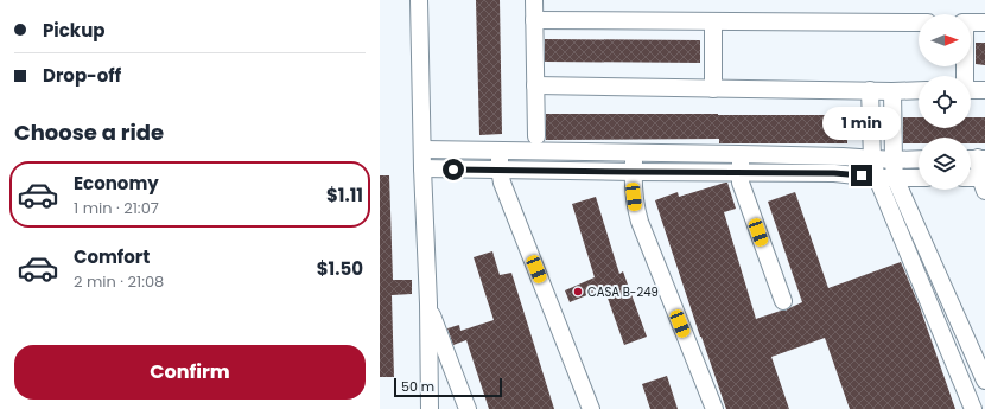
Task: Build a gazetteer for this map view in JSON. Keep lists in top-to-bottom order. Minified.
{"places":["CASA B-249"],"scale_bar":"50 m","north":"right","page":{"banner":["Pickup","Drop-off"],"heading":"Choose a ride","bubble":"1 min","list":[{"name":"Economy","note":"1 min · 21:07","value":"$1.11"},{"name":"Comfort","note":"2 min · 21:08","value":"$1.50"}],"buttons":"Confirm","scale":"50 m"}}
